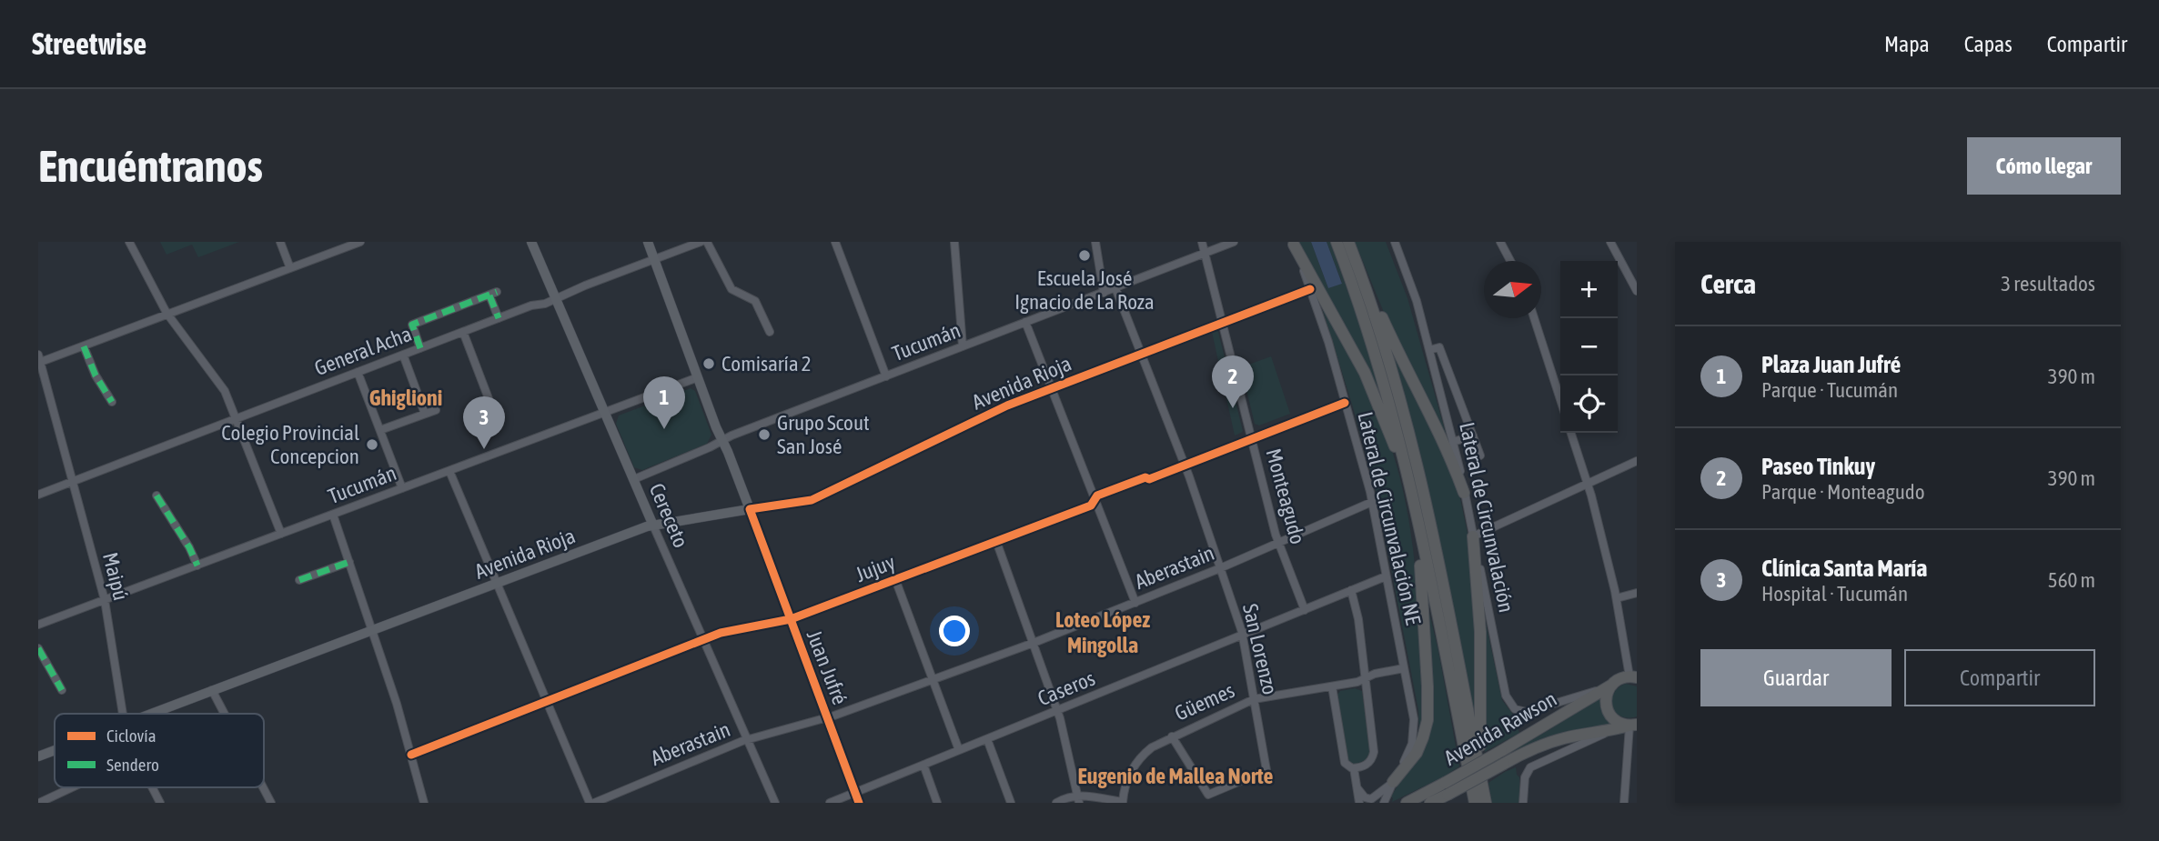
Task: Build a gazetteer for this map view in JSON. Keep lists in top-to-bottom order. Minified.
{"streets":{"highway":["Avenida Rawson"],"main road":["Avenida Rioja","Cereceto","Juan Jufré"],"street":["Tucumán","General Acha","Monteagudo","Lateral de Circunvalación","Lateral de Circunvalación NE","Aberastain","Jujuy","Maipú","San Lorenzo","Caseros","Güemes"]},"crossings":[["Tucumán","Monteagudo"],["Tucumán","Cereceto"],["Tucumán","Maipú"],["Tucumán","San Lorenzo"],["Tucumán","Juan Jufré"],["General Acha","Cereceto"],["General Acha","Maipú"],["General Acha","Juan Jufré"],["Avenida Rioja","Monteagudo"],["Avenida Rioja","Cereceto"],["Avenida Rioja","Lateral de Circunvalación NE"],["Avenida Rioja","San Lorenzo"],["Avenida Rioja","Juan Jufré"],["Monteagudo","Aberastain"],["Monteagudo","Jujuy"],["Monteagudo","Caseros"],["Cereceto","Aberastain"],["Cereceto","Jujuy"],["Lateral de Circunvalación","Avenida Rawson"],["Lateral de Circunvalación NE","Aberastain"],["Lateral de Circunvalación NE","Jujuy"],["Lateral de Circunvalación NE","Caseros"],["Lateral de Circunvalación NE","Güemes"],["Aberastain","San Lorenzo"],["Aberastain","Juan Jufré"],["Jujuy","San Lorenzo"],["Jujuy","Juan Jufré"],["San Lorenzo","Caseros"],["San Lorenzo","Güemes"],["Juan Jufré","Caseros"]],"districts":["Ghiglioni","Loteo López Mingolla","Eugenio de Mallea Norte"],"places":["Escuela José Ignacio de La Roza","Comisaría 2","Grupo Scout San José","Colegio Provincial Concepcion"],"legend":["Ciclovía","Sendero"],"north":"right","page":{"header":"Streetwise","nav":["Mapa","Capas","Compartir"],"buttons":["Cómo llegar",["Guardar","Compartir"]],"title":"Encuéntranos","heading":["Cerca","3 resultados"],"map_buttons":["+","−"],"list":[{"mark":"1","name":"Plaza Juan Jufré","note":"Parque · Tucumán","value":"390 m"},{"mark":"2","name":"Paseo Tinkuy","note":"Parque · Monteagudo","value":"390 m"},{"mark":"3","name":"Clínica Santa María","note":"Hospital · Tucumán","value":"560 m"}],"pins":["2","1","3"]}}
